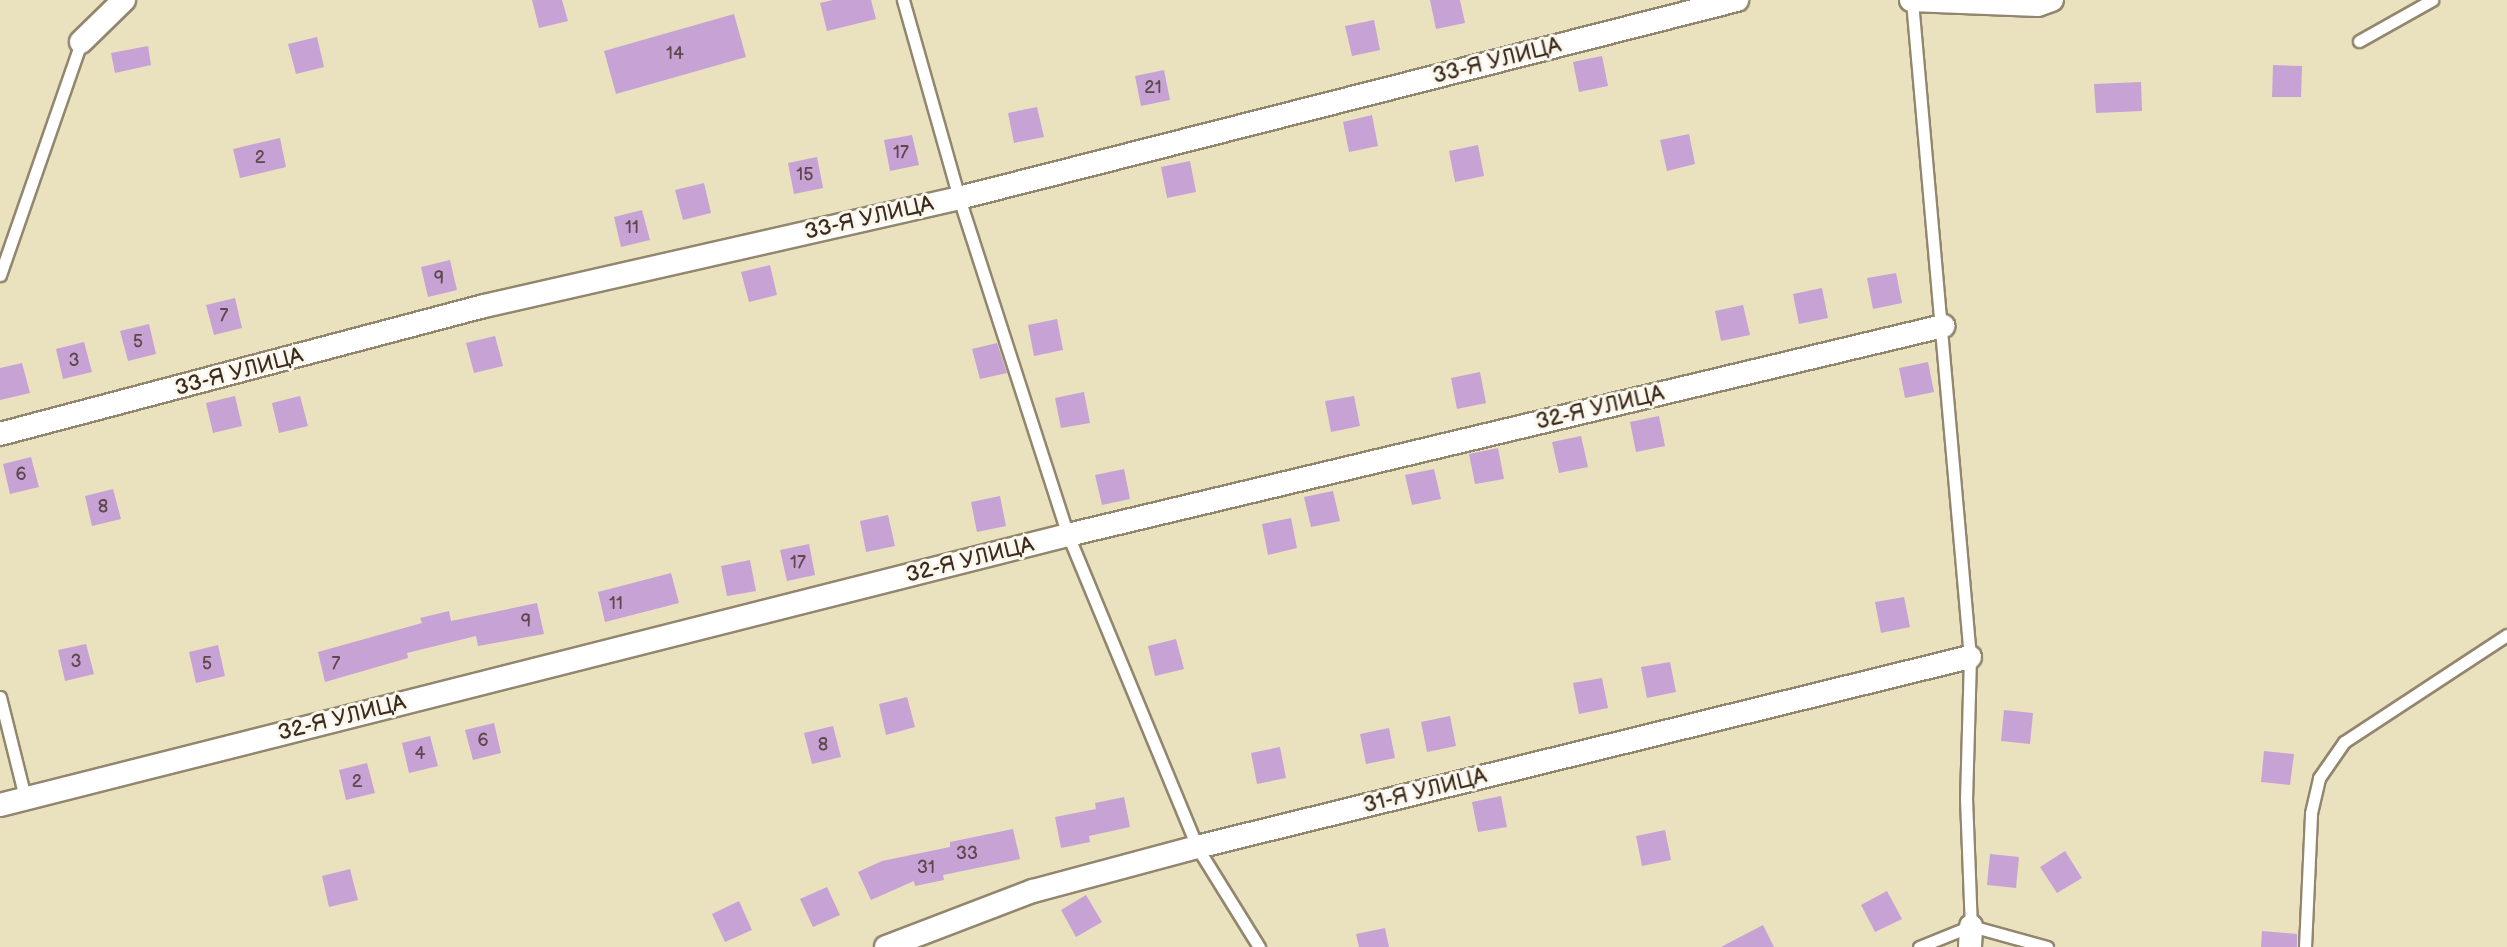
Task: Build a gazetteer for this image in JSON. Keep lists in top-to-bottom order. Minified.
{"streets":{"street":["33-Я УЛИЦА","32-Я УЛИЦА","31-Я УЛИЦА"]},"house_numbers":["14","21","17","2","15","11","9","7","5","3","6","8","17","11","9","3","5","7","6","8","4","2","33","31"]}
